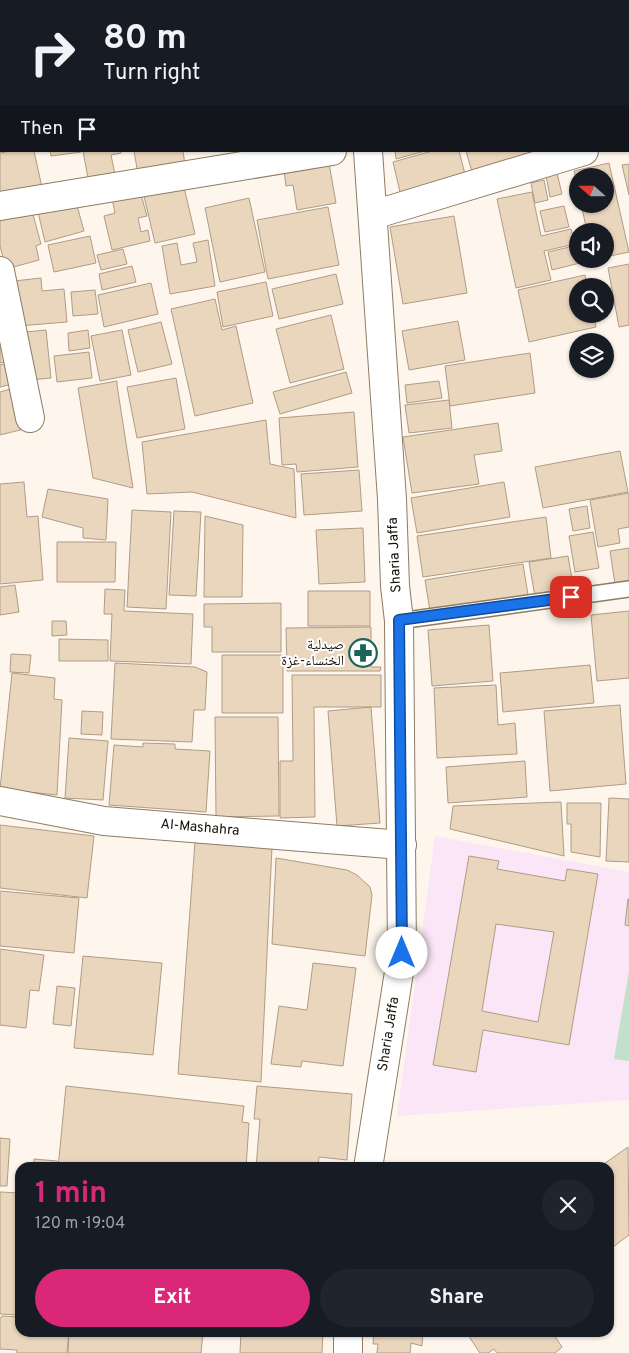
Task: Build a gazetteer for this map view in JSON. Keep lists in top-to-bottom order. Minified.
{"streets":{"street":["Sharia Jaffa","Al-Mashahra"]},"crossings":[["Sharia Jaffa","Al-Mashahra"]],"places":{"pharmacy":["صيدلية الخنساء-غزة"]},"north":"left","page":{"turn":["80 m","Turn right"],"then":"Then","heading":["1 min","120 m · 19:04"],"buttons":["Exit","Share"]}}
